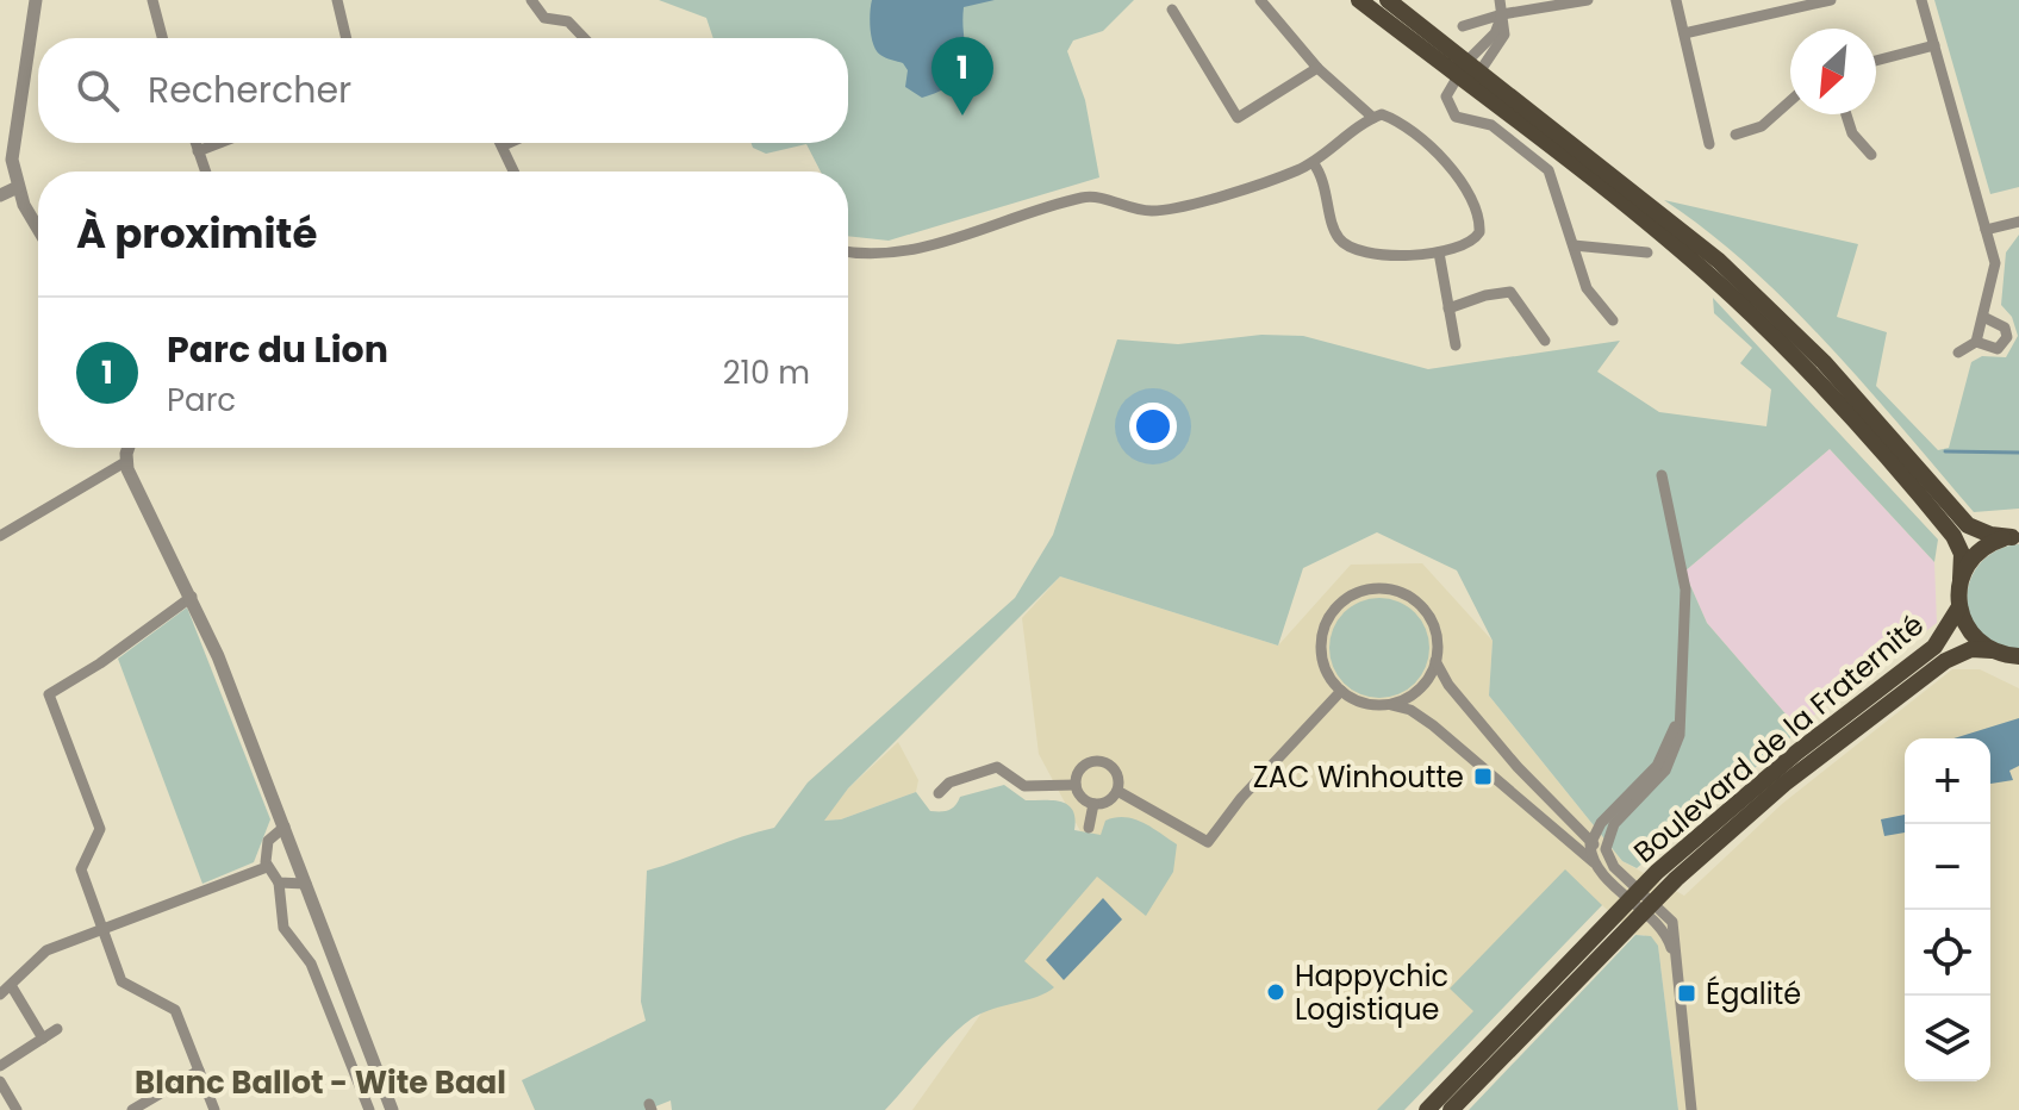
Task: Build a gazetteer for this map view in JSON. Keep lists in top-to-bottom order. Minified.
{"streets":{"main road":["Boulevard de la Fraternité"]},"districts":["Blanc Ballot - Wite Baal"],"places":{"transit":["ZAC Winhoutte","Égalité"],"other":["Happychic Logistique"]},"north":"bottom left","page":{"pins":"1","search":"Rechercher","heading":"À proximité","list":[{"mark":"1","name":"Parc du Lion","note":"Parc","value":"210 m"}],"map_buttons":["+","−"]}}
